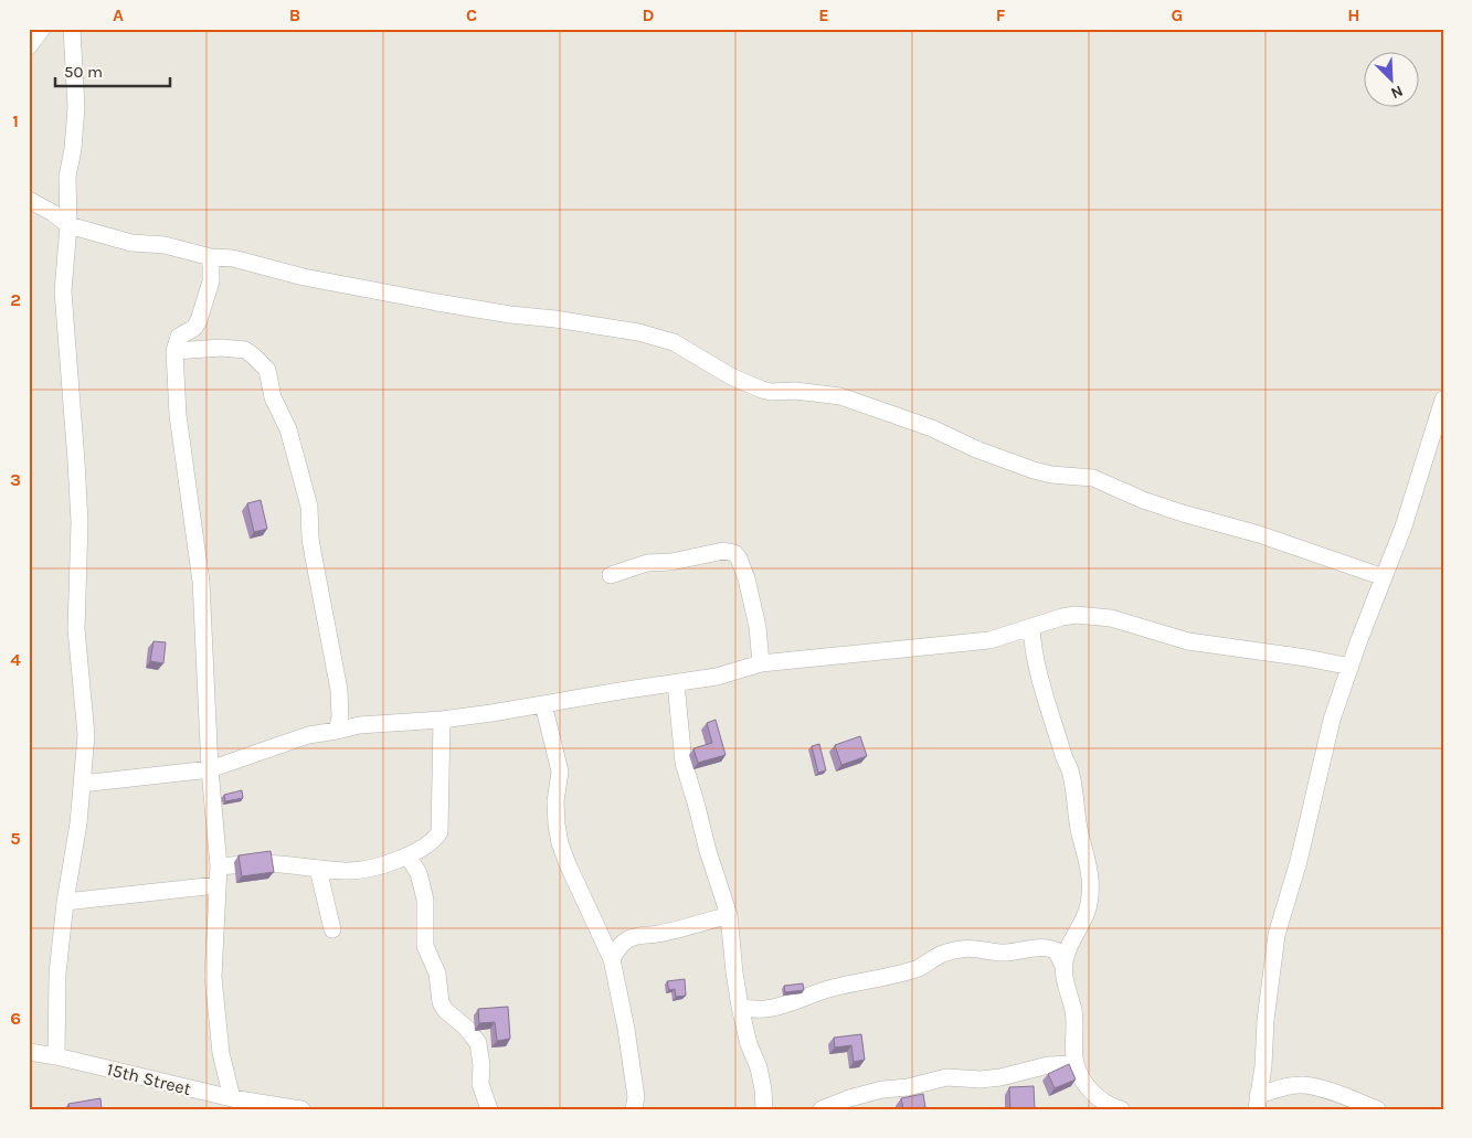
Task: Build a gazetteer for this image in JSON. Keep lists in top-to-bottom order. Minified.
{"streets":{"street":["15th Street"]},"scale_bar":"50 m","north":"bottom right","grid":{"columns":["A","B","C","D","E","F","G","H"],"rows":["1","2","3","4","5","6"]}}
